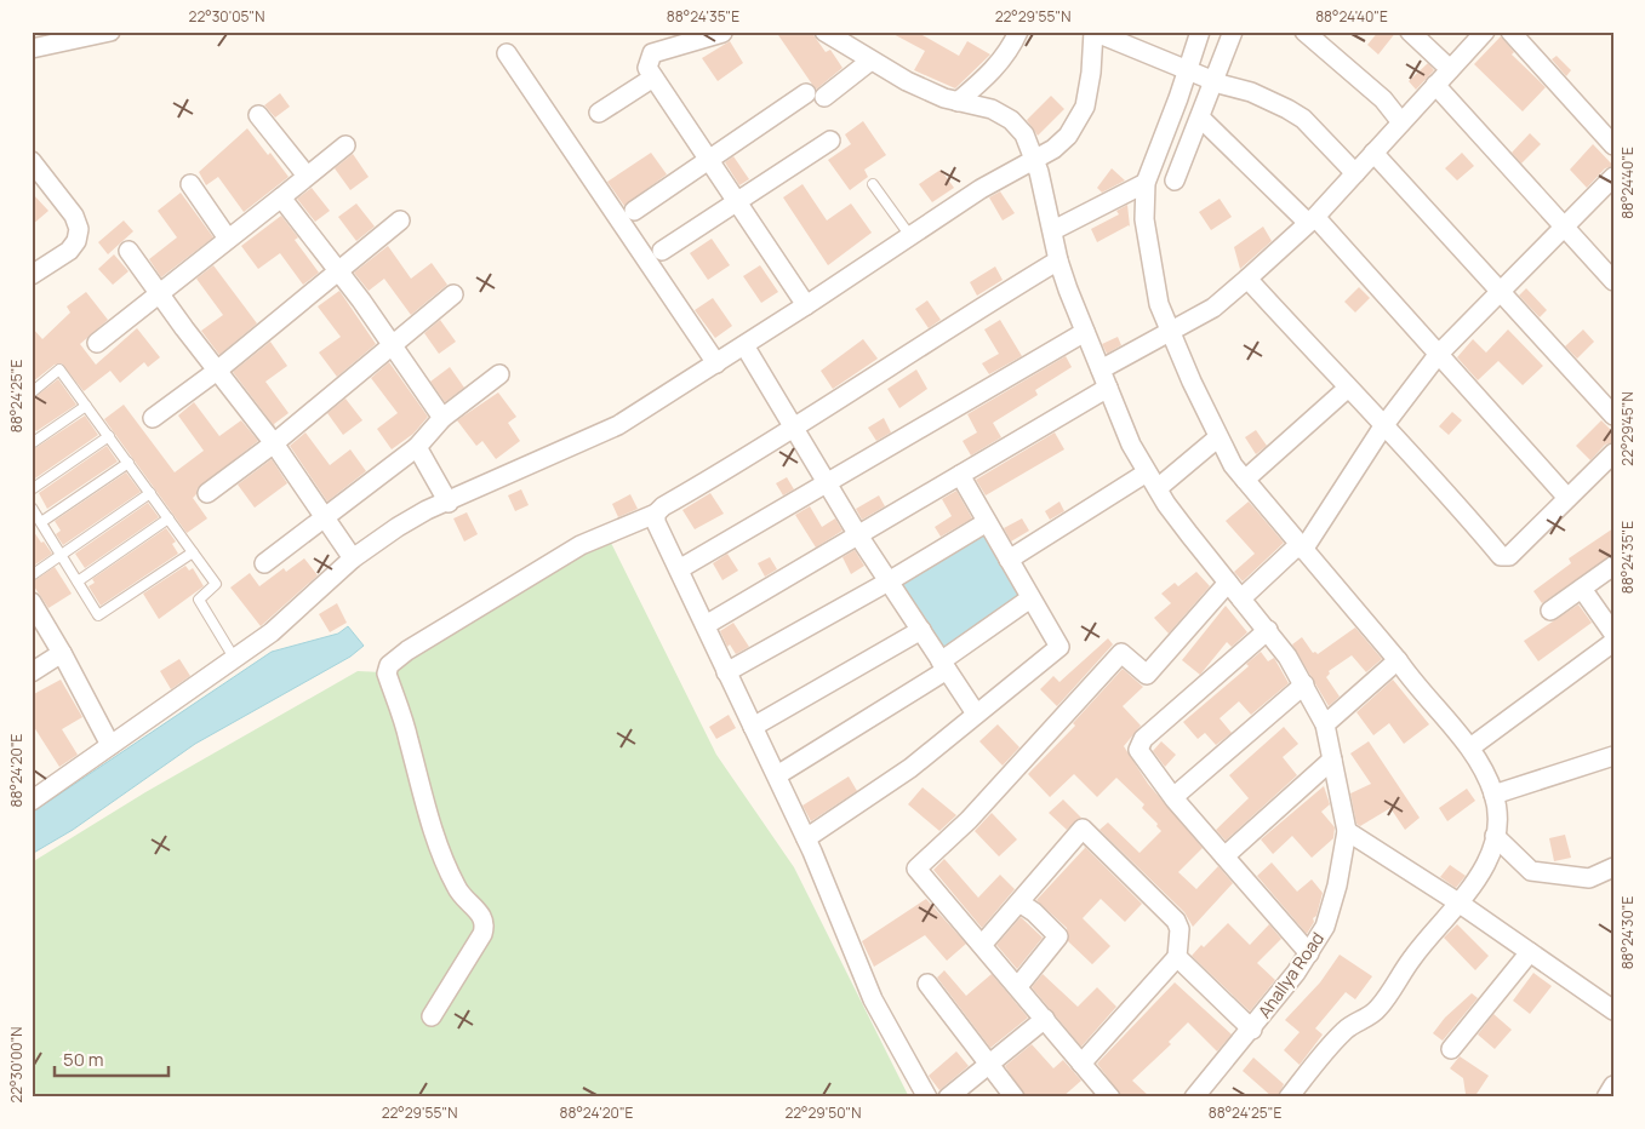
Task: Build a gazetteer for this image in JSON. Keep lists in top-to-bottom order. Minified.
{"streets":{"street":["Ahallya Road"]},"scale_bar":"50 m","coordinates":["22°30'05\"N","88°24'35\"E","22°29'55\"N","88°24'40\"E","88°24'25\"E","22°29'45\"N","88°24'20\"E","88°24'30\"E","22°30'00\"N","22°29'50\"N"]}
